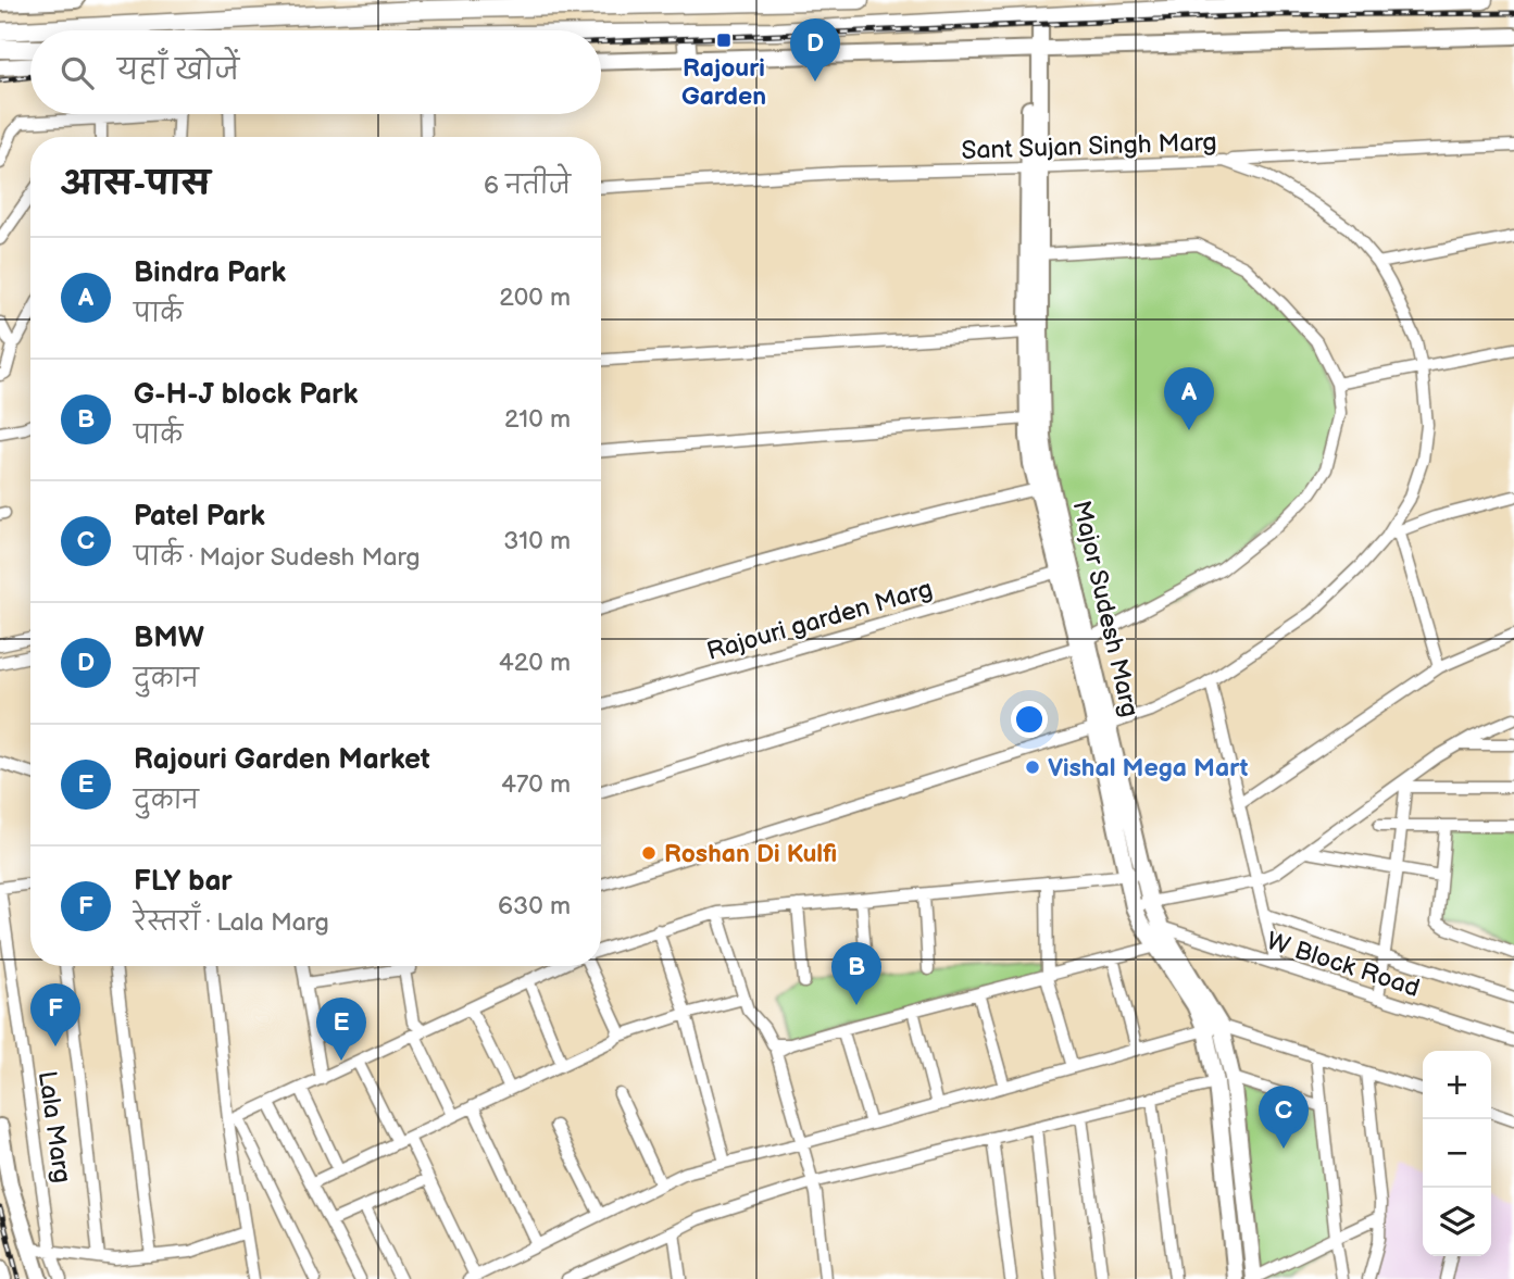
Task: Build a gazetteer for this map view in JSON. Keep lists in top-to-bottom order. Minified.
{"streets":{"street":["Sant Sujan Singh Marg","Major Sudesh Marg","Rajouri garden Marg","W Block Road","Lala Marg"]},"crossings":[["Sant Sujan Singh Marg","Major Sudesh Marg"],["Major Sudesh Marg","Rajouri garden Marg"],["Major Sudesh Marg","W Block Road"]],"places":{"transit":["Rajouri Garden"],"other":["Vishal Mega Mart","Roshan Di Kulfi"]},"page":{"pins":["D","A","B","F","E","C"],"search":"यहाँ खोजें","heading":["आस-पास","6 नतीजे"],"list":[{"mark":"A","name":"Bindra Park","note":"पार्क","value":"200 m"},{"mark":"B","name":"G-H-J block Park","note":"पार्क","value":"210 m"},{"mark":"C","name":"Patel Park","note":"पार्क · Major Sudesh Marg","value":"310 m"},{"mark":"D","name":"BMW","note":"दुकान","value":"420 m"},{"mark":"E","name":"Rajouri Garden Market","note":"दुकान","value":"470 m"},{"mark":"F","name":"FLY bar","note":"रेस्तराँ · Lala Marg","value":"630 m"}],"map_buttons":["+","−"]}}
